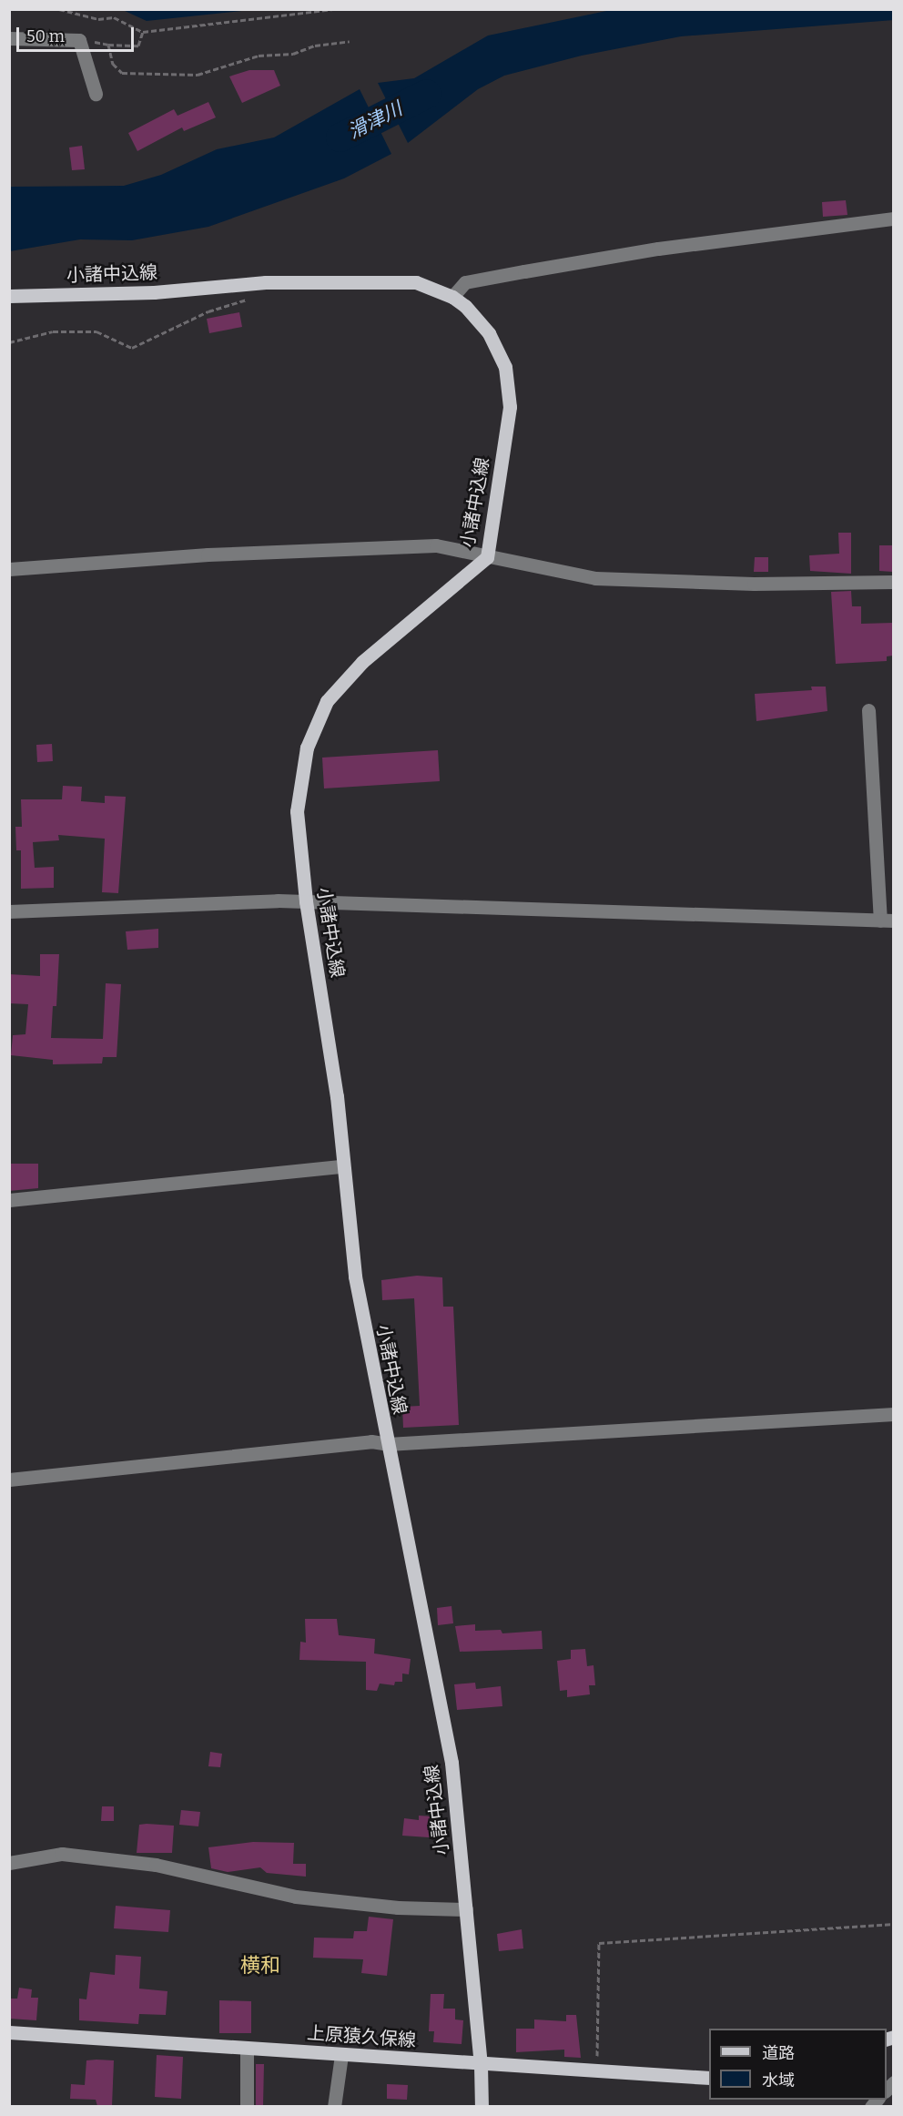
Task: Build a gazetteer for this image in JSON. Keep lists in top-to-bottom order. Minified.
{"streets":{"main road":["小諸中込線","上原猿久保線"]},"crossings":[["小諸中込線","上原猿久保線"]],"districts":["横和"],"water":["滑津川"],"legend":["道路","水域"],"scale_bar":"50 m"}
